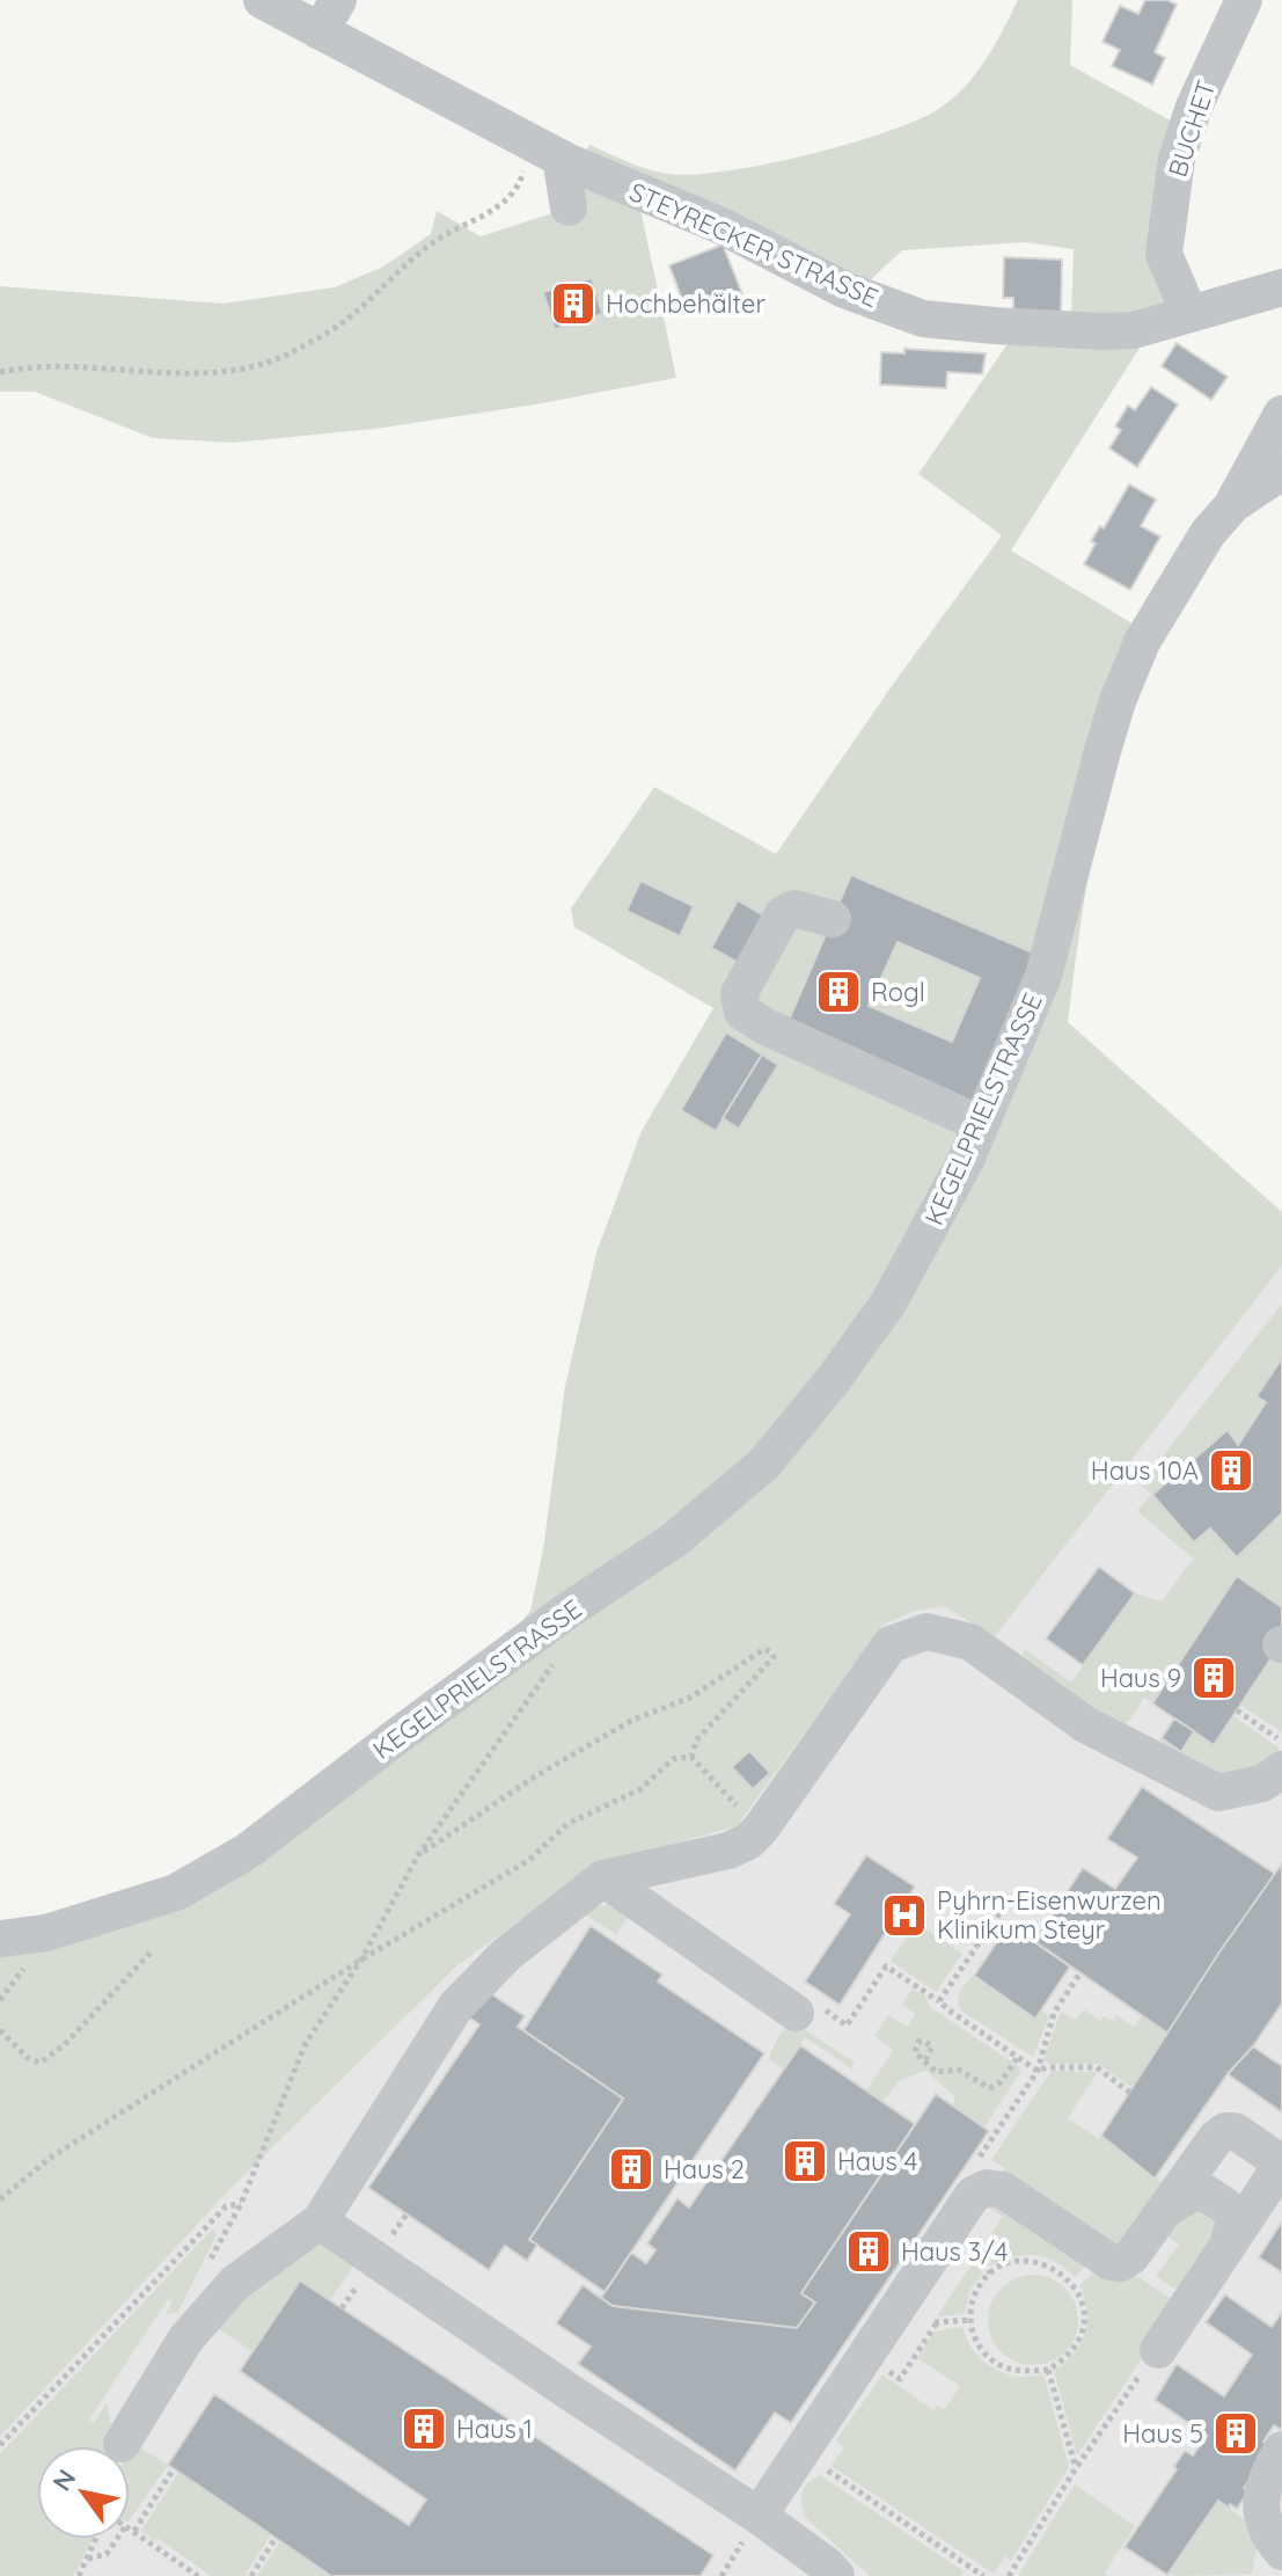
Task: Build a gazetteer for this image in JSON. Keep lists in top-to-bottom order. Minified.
{"streets":{"street":["BUCHET","STEYRECKER STRASSE","KEGELPRIELSTRASSE"]},"crossings":[["BUCHET","STEYRECKER STRASSE"]],"places":{"building":["Hochbehälter","Rogl","Haus 10A","Haus 9","Haus 4","Haus 2","Haus 3/4","Haus 1","Haus 5"],"hospital":["Pyhrn-Eisenwurzen Klinikum Steyr"]},"north":"top left"}
